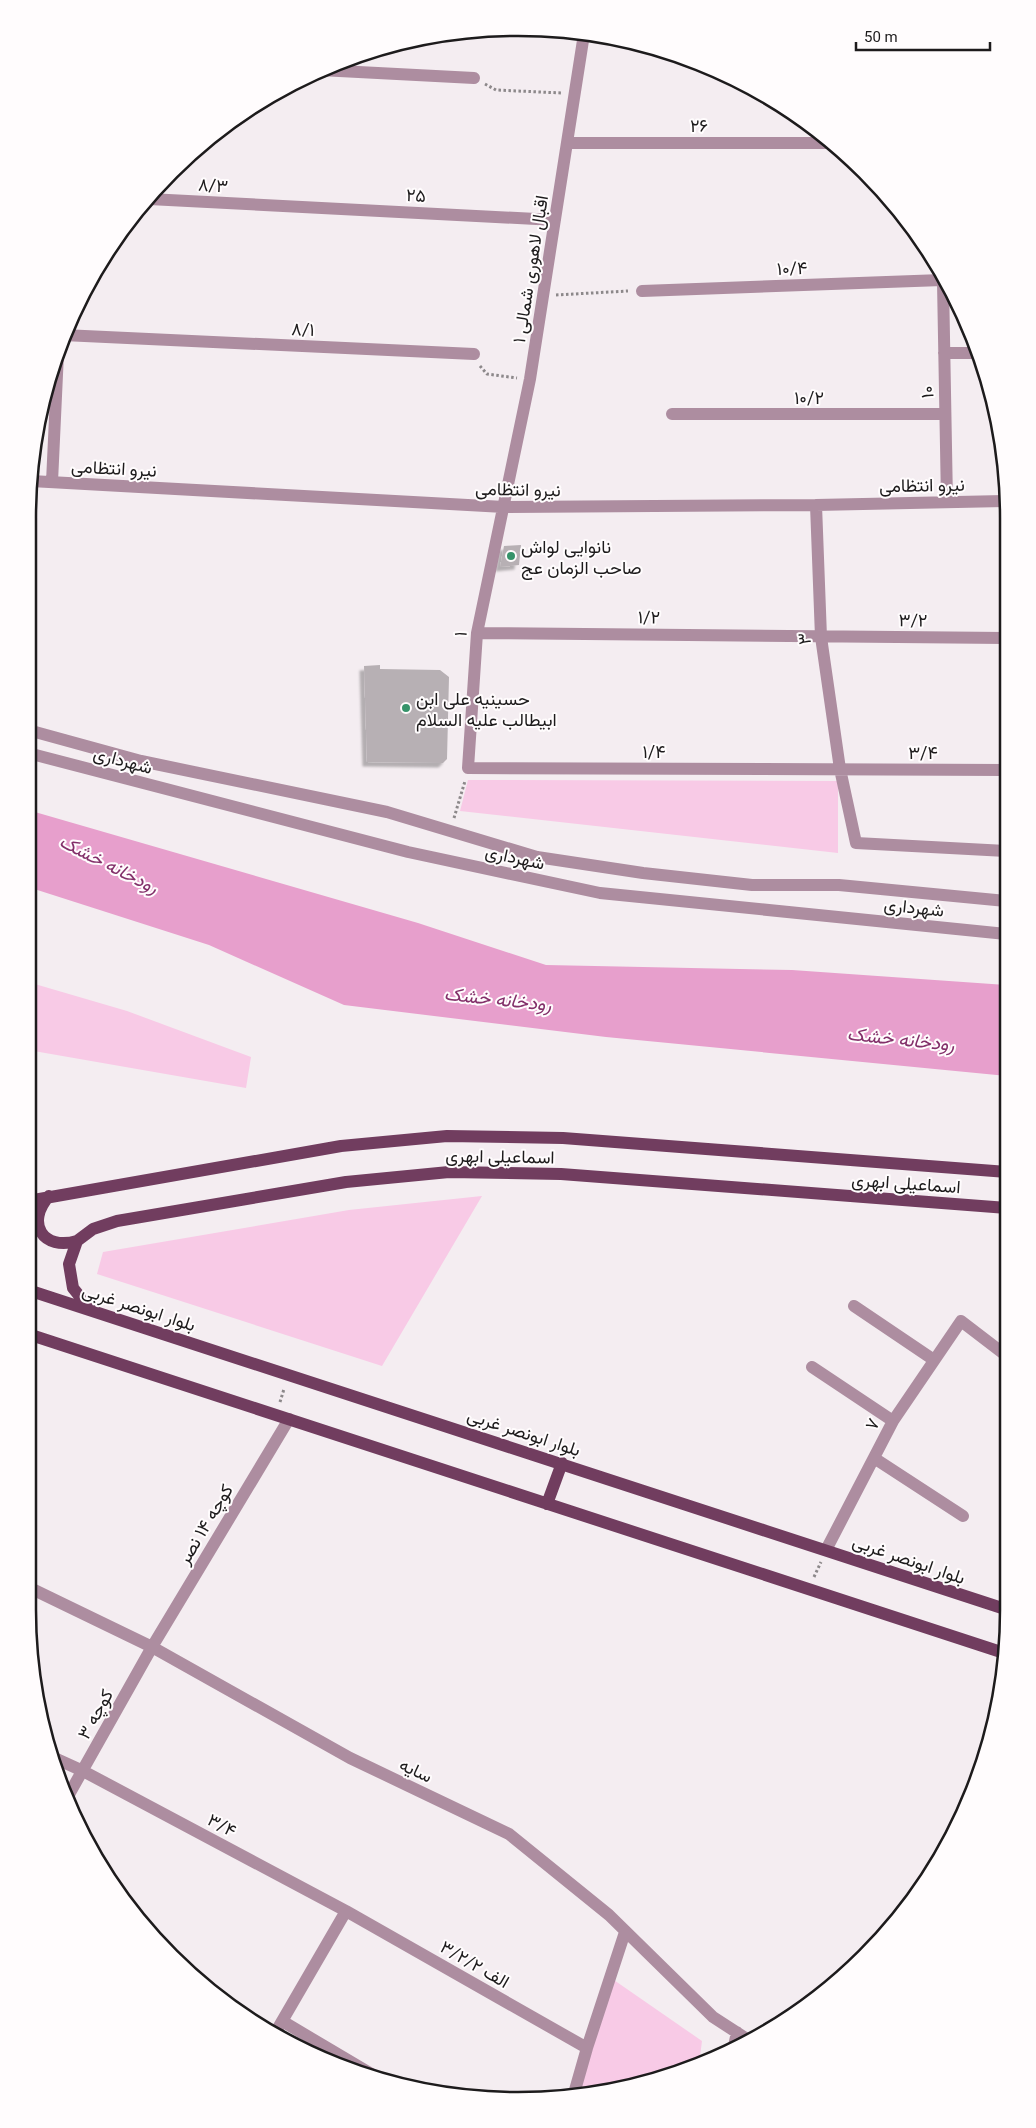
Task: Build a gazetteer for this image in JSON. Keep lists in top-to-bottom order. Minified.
{"streets":{"main road":["اسماعیلی ابهری","بلوار ابونصر غربی"],"street":["۲۶","۸/۳","۲۵","۱۰/۴","اقبال لاهوری شمالی ۱","۸/۱","۱۰","۱۰/۲","نیرو انتظامی","۱/۲","۳/۲","۱","۳","۱/۴","۳/۴","شهرداری","۷","کوچه ۱۴ نصر","کوچه ۳","سایه","۳/۲/۲ الف"]},"crossings":[["۲۶","اقبال لاهوری شمالی ۱"],["۸/۳","۲۵"],["۲۵","اقبال لاهوری شمالی ۱"],["اقبال لاهوری شمالی ۱","نیرو انتظامی"],["اقبال لاهوری شمالی ۱","۱"],["۱۰","۱۰/۲"],["۱۰","نیرو انتظامی"],["نیرو انتظامی","۱"],["نیرو انتظامی","۳"],["۱/۲","۳/۲"],["۱/۲","۱"],["۱/۲","۳"],["۳/۲","۳"],["۱","۱/۴"],["۳","۱/۴"],["۳","۳/۴"],["۱/۴","۳/۴"],["۳/۴","کوچه ۳"],["۳/۴","۳/۲/۲ الف"],["بلوار ابونصر غربی","۷"],["کوچه ۱۴ نصر","کوچه ۳"],["کوچه ۱۴ نصر","سایه"],["کوچه ۳","سایه"]],"water":["رودخانه خشک"],"places":["نانوایی لواش صاحب الزمان عج","حسینیه علی ابن ابیطالب علیه السلام"],"scale_bar":"50 m"}
